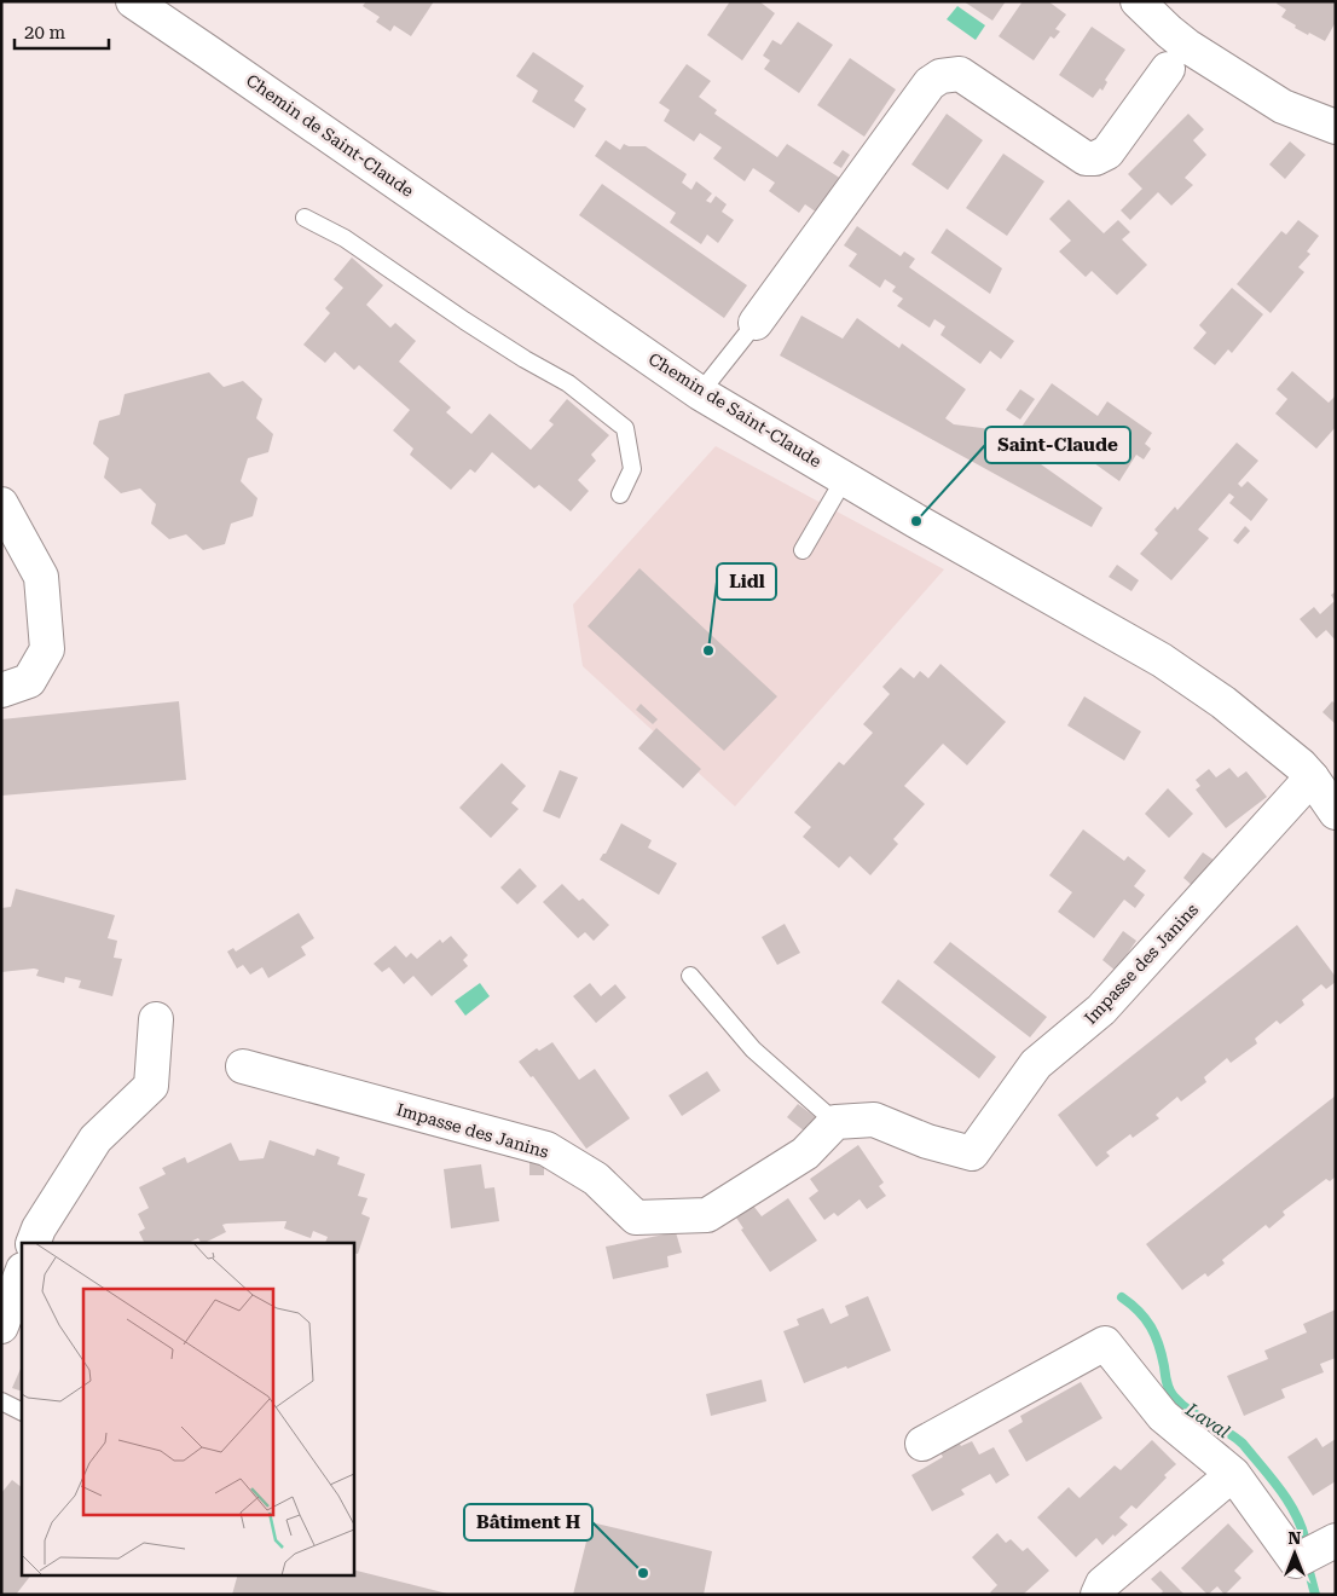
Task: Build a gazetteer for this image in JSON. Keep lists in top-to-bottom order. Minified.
{"streets":{"street":["Chemin de Saint-Claude","Impasse des Janins"]},"crossings":[["Chemin de Saint-Claude","Impasse des Janins"]],"water":["Laval"],"places":["Saint-Claude","Lidl","Bâtiment H"],"scale_bar":"20 m","north":"top"}
